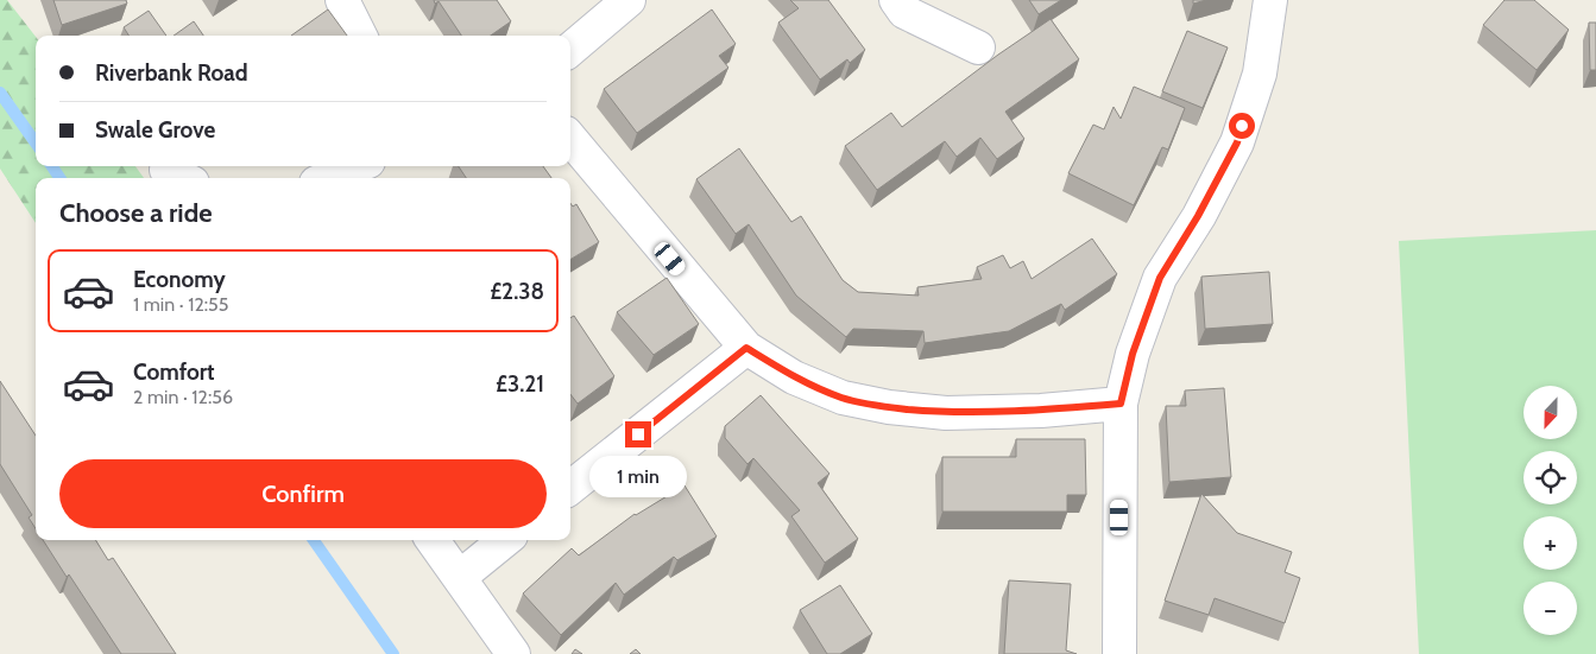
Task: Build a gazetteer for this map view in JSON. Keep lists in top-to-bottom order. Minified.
{"north":"bottom","page":{"banner":["Riverbank Road","Swale Grove"],"heading":"Choose a ride","list":[{"name":"Economy","note":"1 min · 12:55","value":"£2.38"},{"name":"Comfort","note":"2 min · 12:56","value":"£3.21"}],"map_buttons":["+","−"],"buttons":"Confirm","bubble":"1 min"}}
